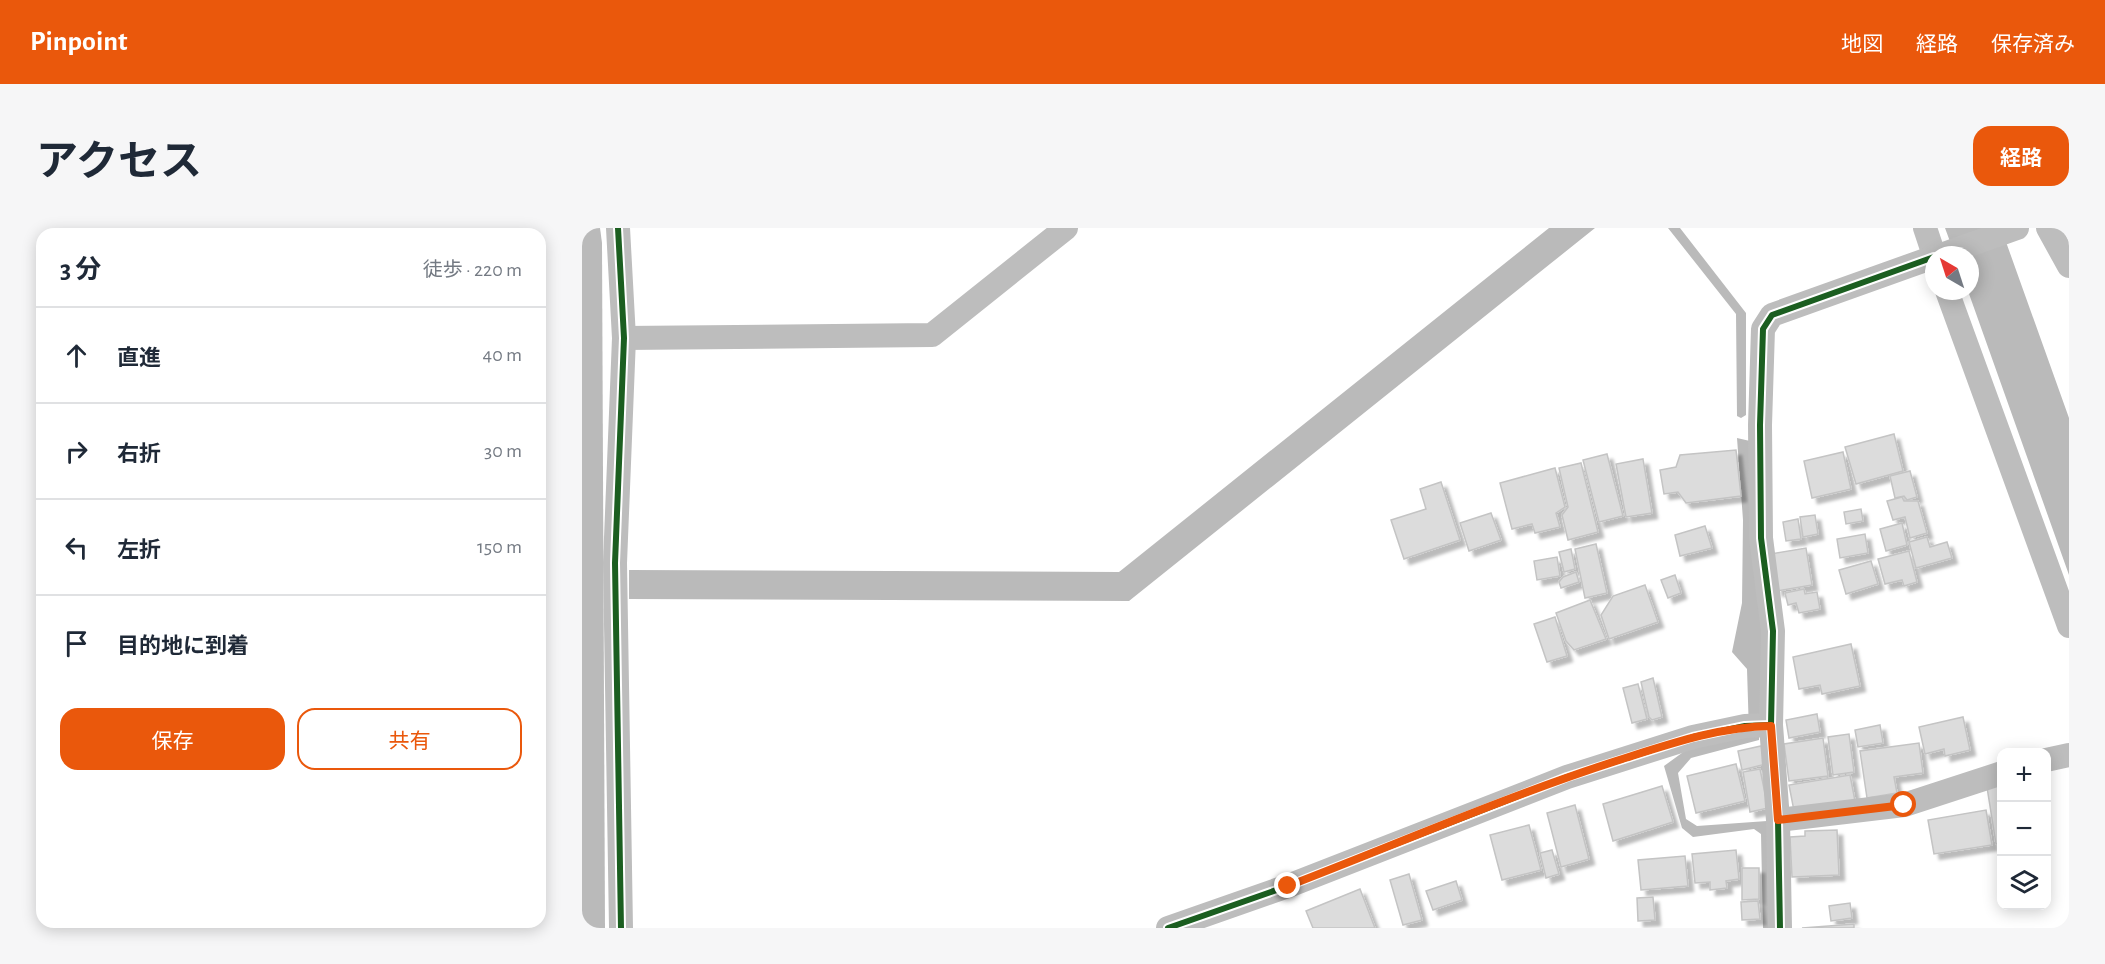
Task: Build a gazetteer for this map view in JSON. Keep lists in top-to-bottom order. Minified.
{"north":"top left","page":{"header":"Pinpoint","nav":["地図","経路","保存済み"],"title":"アクセス","buttons":["経路",["保存","共有"]],"heading":["3 分","徒歩 · 220 m"],"list":[["直進","40 m"],["右折","30 m"],["左折","150 m"],"目的地に到着"],"map_buttons":["+","−"]}}
